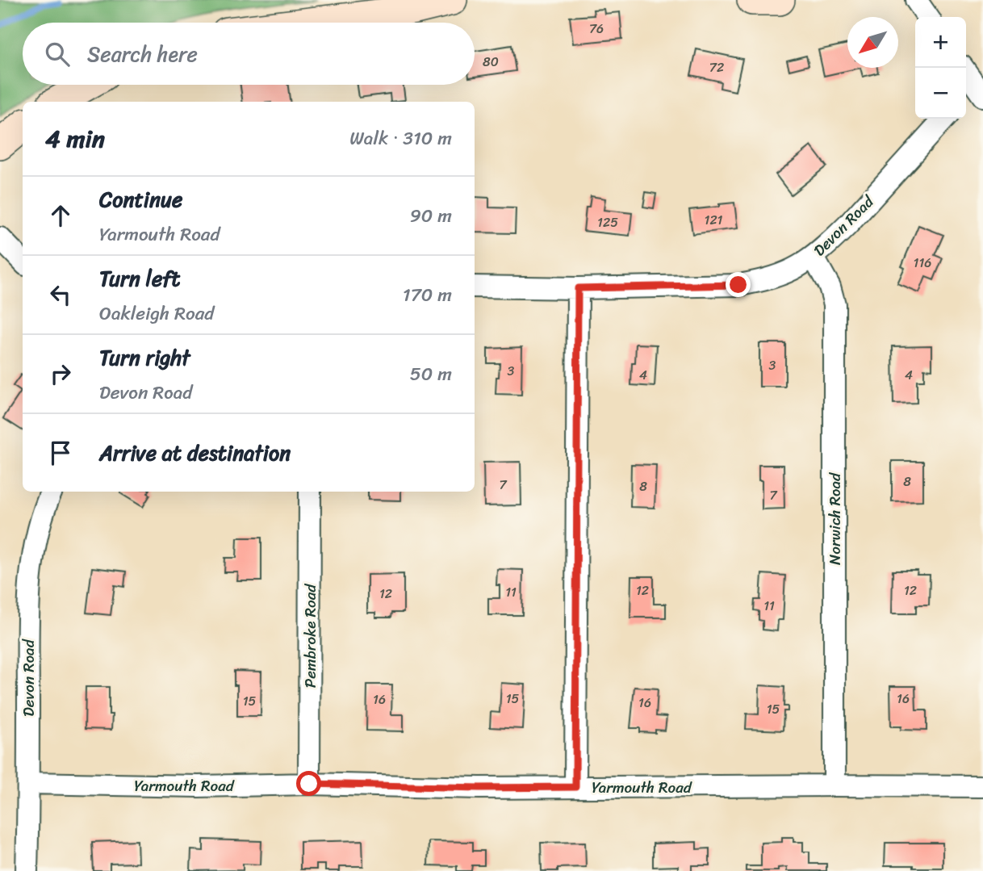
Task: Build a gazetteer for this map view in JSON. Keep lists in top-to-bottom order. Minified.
{"streets":{"street":["Devon Road","Norwich Road","Pembroke Road","Yarmouth Road"]},"crossings":[["Devon Road","Norwich Road"],["Devon Road","Yarmouth Road"],["Norwich Road","Yarmouth Road"],["Pembroke Road","Yarmouth Road"]],"house_numbers":["76","80","72","121","125","116","3","3","4","4","8","7","8","7","12","12","11","12","11","15","16","16","15","16","15"],"north":"bottom left","page":{"map_buttons":["+","−"],"search":"Search here","heading":["4 min","Walk · 310 m"],"list":[["Continue","Yarmouth Road","90 m"],["Turn left","Oakleigh Road","170 m"],["Turn right","Devon Road","50 m"],"Arrive at destination"]}}
